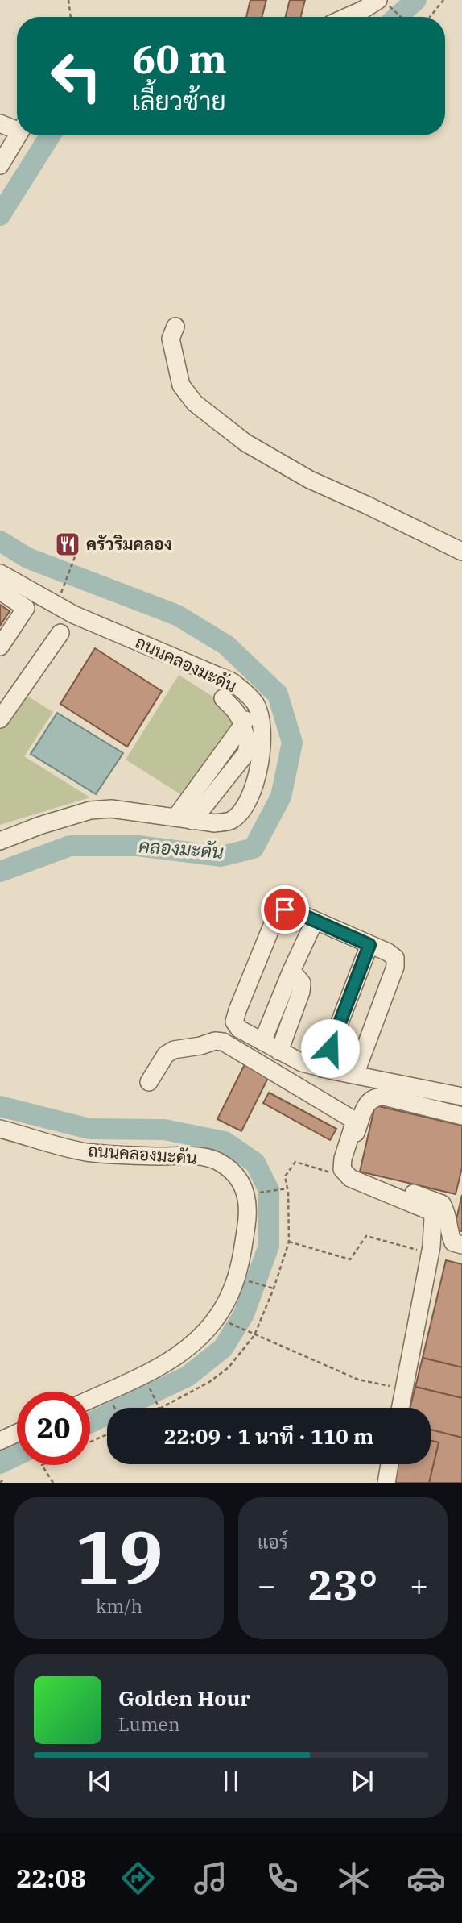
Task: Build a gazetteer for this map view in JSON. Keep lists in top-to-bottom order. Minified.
{"streets":{"street":["ถนนคลองมะดัน"]},"water":["คลองมะดัน"],"places":{"restaurant":["ครัวริมคลอง"]},"page":{"turn":["60 m","เลี้ยวซ้าย"],"limit":"20","trip":"22:09 · 1 นาที · 110 m","tile":[["19","km/h"],"แอร์"],"heat":["−","23°","+"],"song":["Golden Hour","Lumen"],"tabs":"22:08"}}
